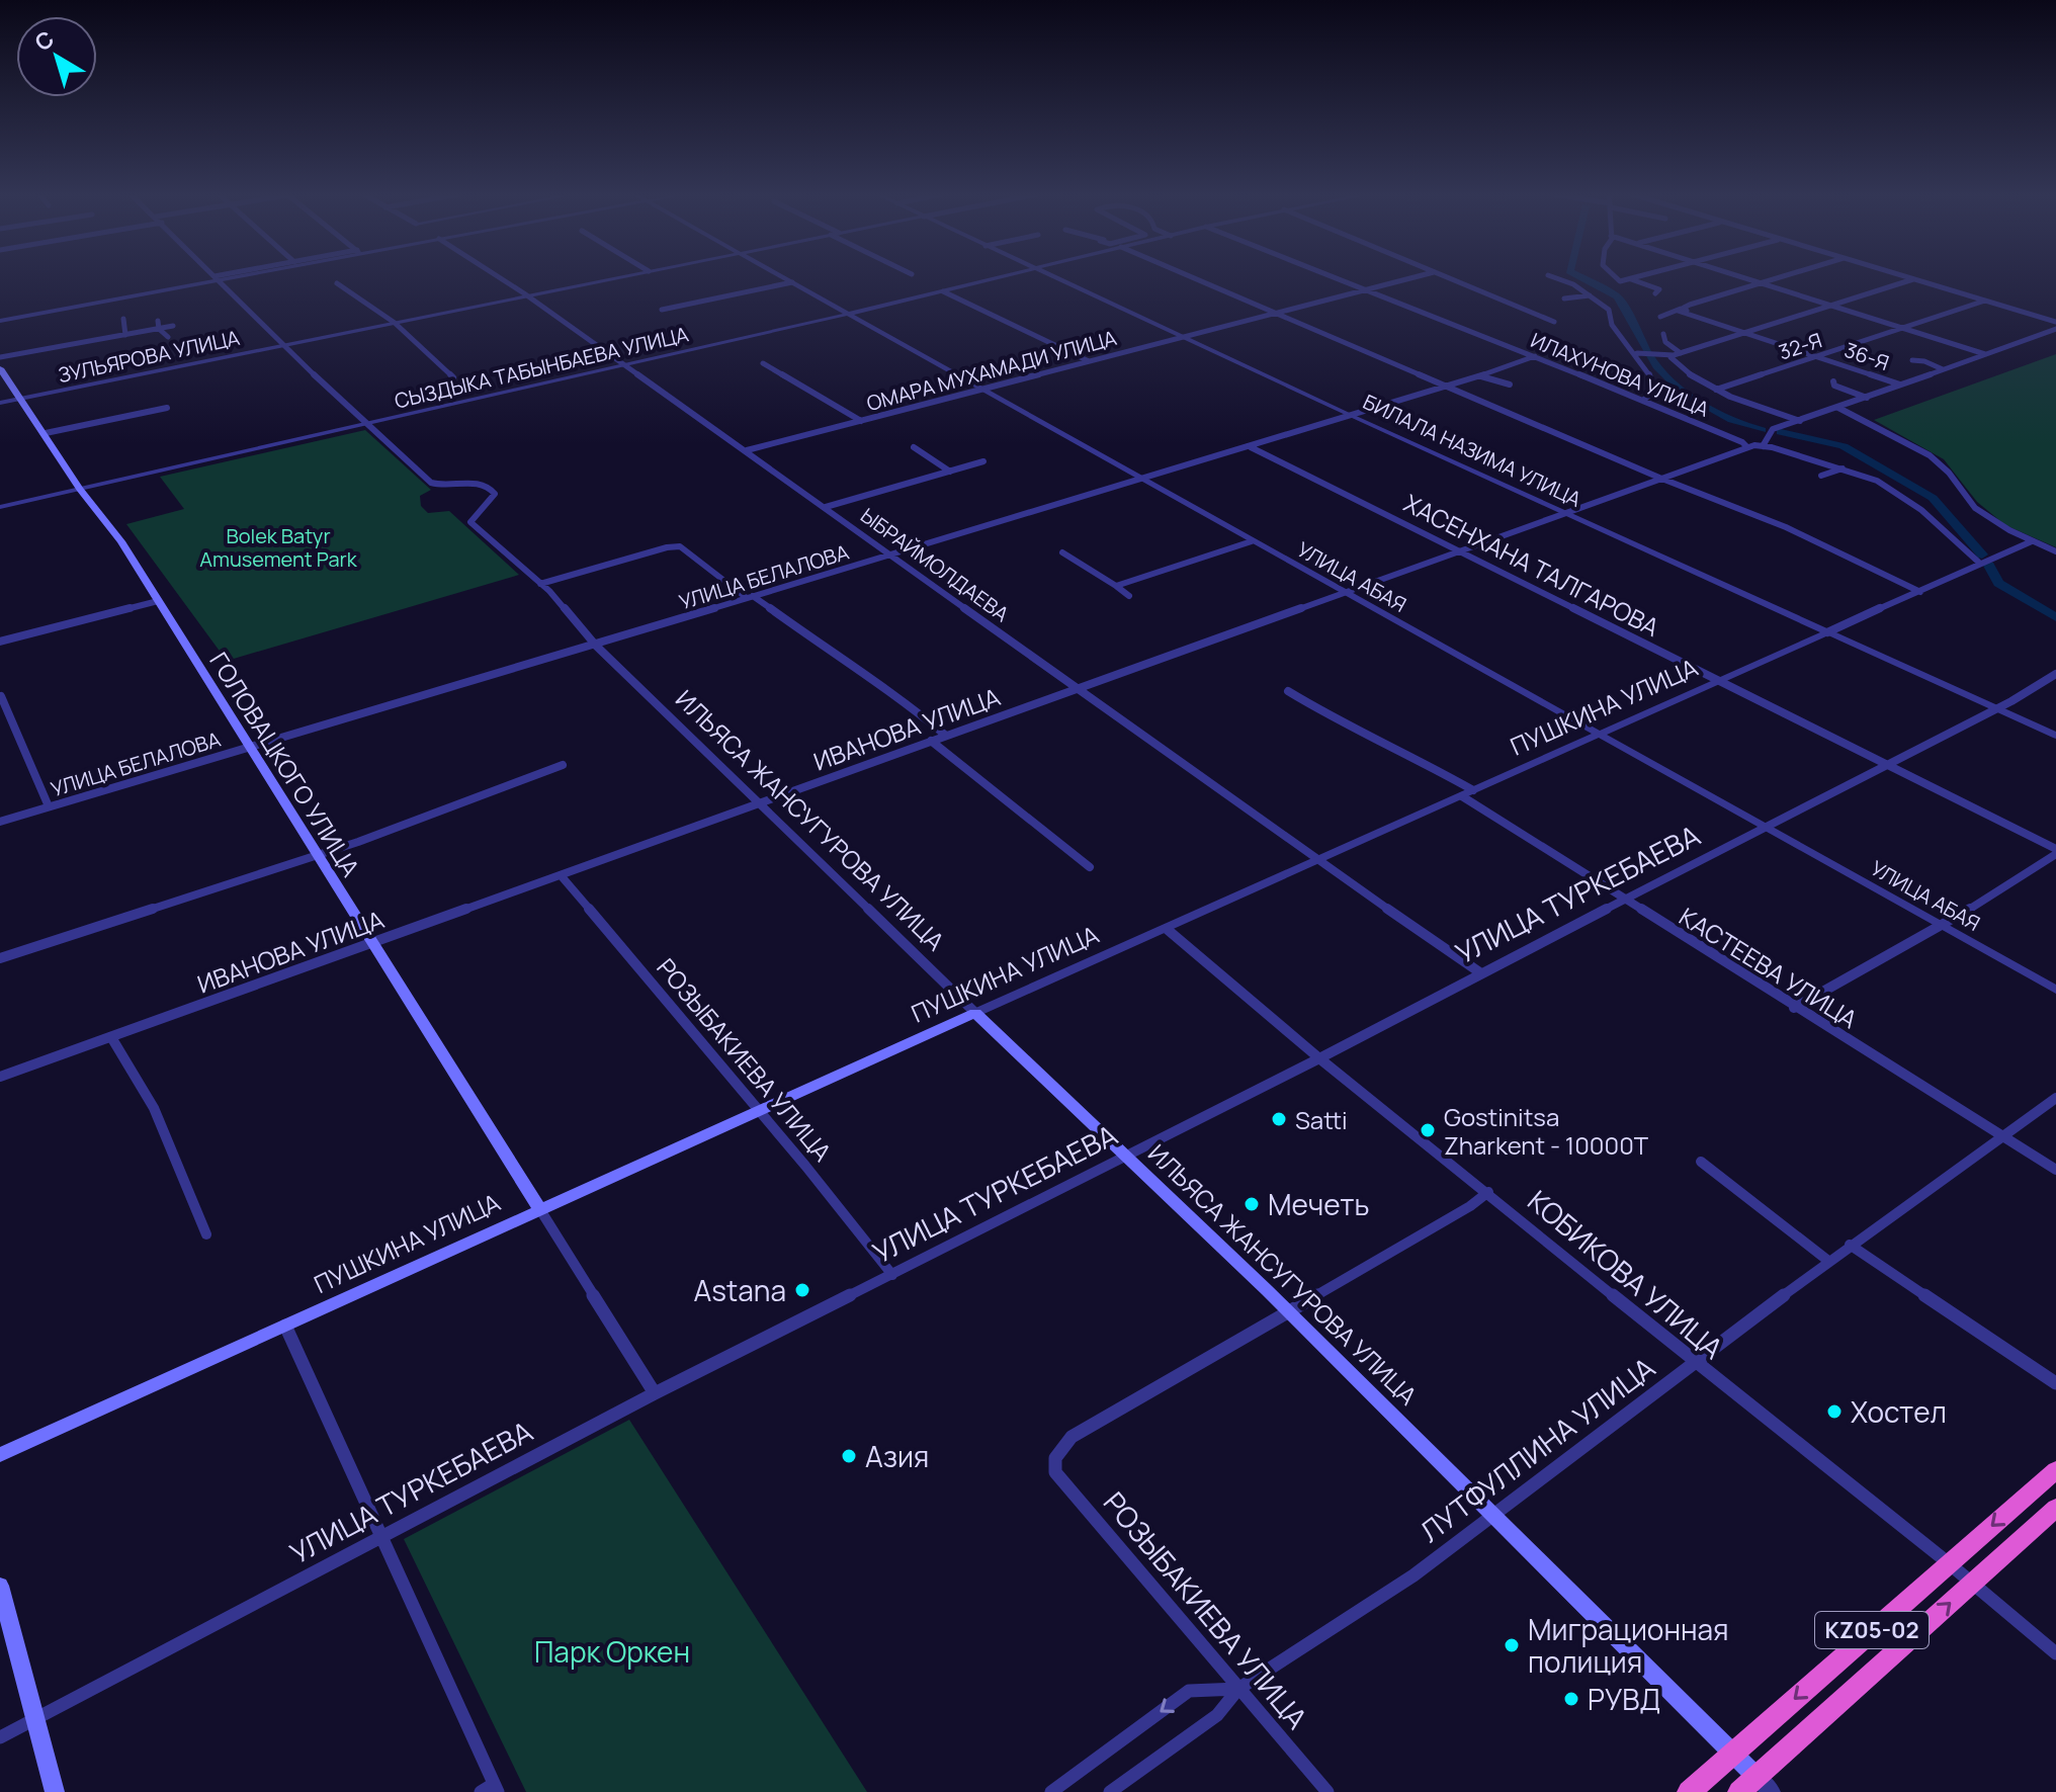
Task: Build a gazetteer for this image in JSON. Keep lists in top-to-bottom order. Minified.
{"streets":{"highway":["KZ05-02"],"main road":["ПУШКИНА УЛИЦА","ГОЛОВАЦКОГО УЛИЦА","ИЛЬЯСА ЖАНСУГУРОВА УЛИЦА"],"street":["32-Я","ЗУЛЬЯРОВА УЛИЦА","36-Я","СЫЗДЫКА ТАБЫНБАЕВА УЛИЦА","ОМАРА МУХАМАДИ УЛИЦА","ИЛАХУНОВА УЛИЦА","БИЛАЛА НАЗИМА УЛИЦА","ЫБРАЙМОЛДАЕВА","ХАСЕНХАНА ТАЛГАРОВА","УЛИЦА БЕЛАЛОВА","УЛИЦА АБАЯ","ИВАНОВА УЛИЦА","УЛИЦА ТУРКЕБАЕВА","КАСТЕЕВА УЛИЦА","РОЗЫБАКИЕВА УЛИЦА","КОБИКОВА УЛИЦА","ЛУТФУЛЛИНА УЛИЦА"]},"crossings":[["32-Я","36-Я"],["ЗУЛЬЯРОВА УЛИЦА","ЫБРАЙМОЛДАЕВА"],["ЗУЛЬЯРОВА УЛИЦА","ГОЛОВАЦКОГО УЛИЦА"],["ЗУЛЬЯРОВА УЛИЦА","ИЛЬЯСА ЖАНСУГУРОВА УЛИЦА"],["СЫЗДЫКА ТАБЫНБАЕВА УЛИЦА","ЫБРАЙМОЛДАЕВА"],["СЫЗДЫКА ТАБЫНБАЕВА УЛИЦА","УЛИЦА АБАЯ"],["СЫЗДЫКА ТАБЫНБАЕВА УЛИЦА","ГОЛОВАЦКОГО УЛИЦА"],["СЫЗДЫКА ТАБЫНБАЕВА УЛИЦА","ИЛЬЯСА ЖАНСУГУРОВА УЛИЦА"],["ОМАРА МУХАМАДИ УЛИЦА","ИЛАХУНОВА УЛИЦА"],["ОМАРА МУХАМАДИ УЛИЦА","БИЛАЛА НАЗИМА УЛИЦА"],["ОМАРА МУХАМАДИ УЛИЦА","ЫБРАЙМОЛДАЕВА"],["ОМАРА МУХАМАДИ УЛИЦА","УЛИЦА АБАЯ"],["ИЛАХУНОВА УЛИЦА","УЛИЦА БЕЛАЛОВА"],["ИЛАХУНОВА УЛИЦА","ИВАНОВА УЛИЦА"],["БИЛАЛА НАЗИМА УЛИЦА","УЛИЦА БЕЛАЛОВА"],["БИЛАЛА НАЗИМА УЛИЦА","ПУШКИНА УЛИЦА"],["БИЛАЛА НАЗИМА УЛИЦА","ИВАНОВА УЛИЦА"],["БИЛАЛА НАЗИМА УЛИЦА","УЛИЦА ТУРКЕБАЕВА"],["ЫБРАЙМОЛДАЕВА","УЛИЦА БЕЛАЛОВА"],["ЫБРАЙМОЛДАЕВА","ПУШКИНА УЛИЦА"],["ЫБРАЙМОЛДАЕВА","ИВАНОВА УЛИЦА"],["ЫБРАЙМОЛДАЕВА","УЛИЦА ТУРКЕБАЕВА"],["ХАСЕНХАНА ТАЛГАРОВА","УЛИЦА БЕЛАЛОВА"],["ХАСЕНХАНА ТАЛГАРОВА","ПУШКИНА УЛИЦА"],["ХАСЕНХАНА ТАЛГАРОВА","ИВАНОВА УЛИЦА"],["ХАСЕНХАНА ТАЛГАРОВА","УЛИЦА ТУРКЕБАЕВА"],["УЛИЦА БЕЛАЛОВА","УЛИЦА АБАЯ"],["УЛИЦА БЕЛАЛОВА","ГОЛОВАЦКОГО УЛИЦА"],["УЛИЦА БЕЛАЛОВА","ИЛЬЯСА ЖАНСУГУРОВА УЛИЦА"],["УЛИЦА АБАЯ","ПУШКИНА УЛИЦА"],["УЛИЦА АБАЯ","ИВАНОВА УЛИЦА"],["УЛИЦА АБАЯ","УЛИЦА ТУРКЕБАЕВА"],["ПУШКИНА УЛИЦА","ИВАНОВА УЛИЦА"],["ПУШКИНА УЛИЦА","ГОЛОВАЦКОГО УЛИЦА"],["ПУШКИНА УЛИЦА","ИЛЬЯСА ЖАНСУГУРОВА УЛИЦА"],["ПУШКИНА УЛИЦА","КАСТЕЕВА УЛИЦА"],["ПУШКИНА УЛИЦА","РОЗЫБАКИЕВА УЛИЦА"],["ПУШКИНА УЛИЦА","КОБИКОВА УЛИЦА"],["ИВАНОВА УЛИЦА","ГОЛОВАЦКОГО УЛИЦА"],["ИВАНОВА УЛИЦА","ИЛЬЯСА ЖАНСУГУРОВА УЛИЦА"],["ИВАНОВА УЛИЦА","РОЗЫБАКИЕВА УЛИЦА"],["ГОЛОВАЦКОГО УЛИЦА","УЛИЦА ТУРКЕБАЕВА"],["ИЛЬЯСА ЖАНСУГУРОВА УЛИЦА","УЛИЦА ТУРКЕБАЕВА"],["ИЛЬЯСА ЖАНСУГУРОВА УЛИЦА","РОЗЫБАКИЕВА УЛИЦА"],["ИЛЬЯСА ЖАНСУГУРОВА УЛИЦА","ЛУТФУЛЛИНА УЛИЦА"],["ИЛЬЯСА ЖАНСУГУРОВА УЛИЦА","KZ05-02"],["УЛИЦА ТУРКЕБАЕВА","КАСТЕЕВА УЛИЦА"],["УЛИЦА ТУРКЕБАЕВА","РОЗЫБАКИЕВА УЛИЦА"],["УЛИЦА ТУРКЕБАЕВА","КОБИКОВА УЛИЦА"],["КАСТЕЕВА УЛИЦА","ЛУТФУЛЛИНА УЛИЦА"],["РОЗЫБАКИЕВА УЛИЦА","ЛУТФУЛЛИНА УЛИЦА"],["КОБИКОВА УЛИЦА","ЛУТФУЛЛИНА УЛИЦА"],["КОБИКОВА УЛИЦА","KZ05-02"]],"parks":["Bolek Batyr Amusement Park","Парк Оркен"],"places":["Satti","Gostinitsa Zharkent - 10000T","Мечеть","Astana","Хостел","Азия","Миграционная полиция","РУВД"],"north":"top left"}
